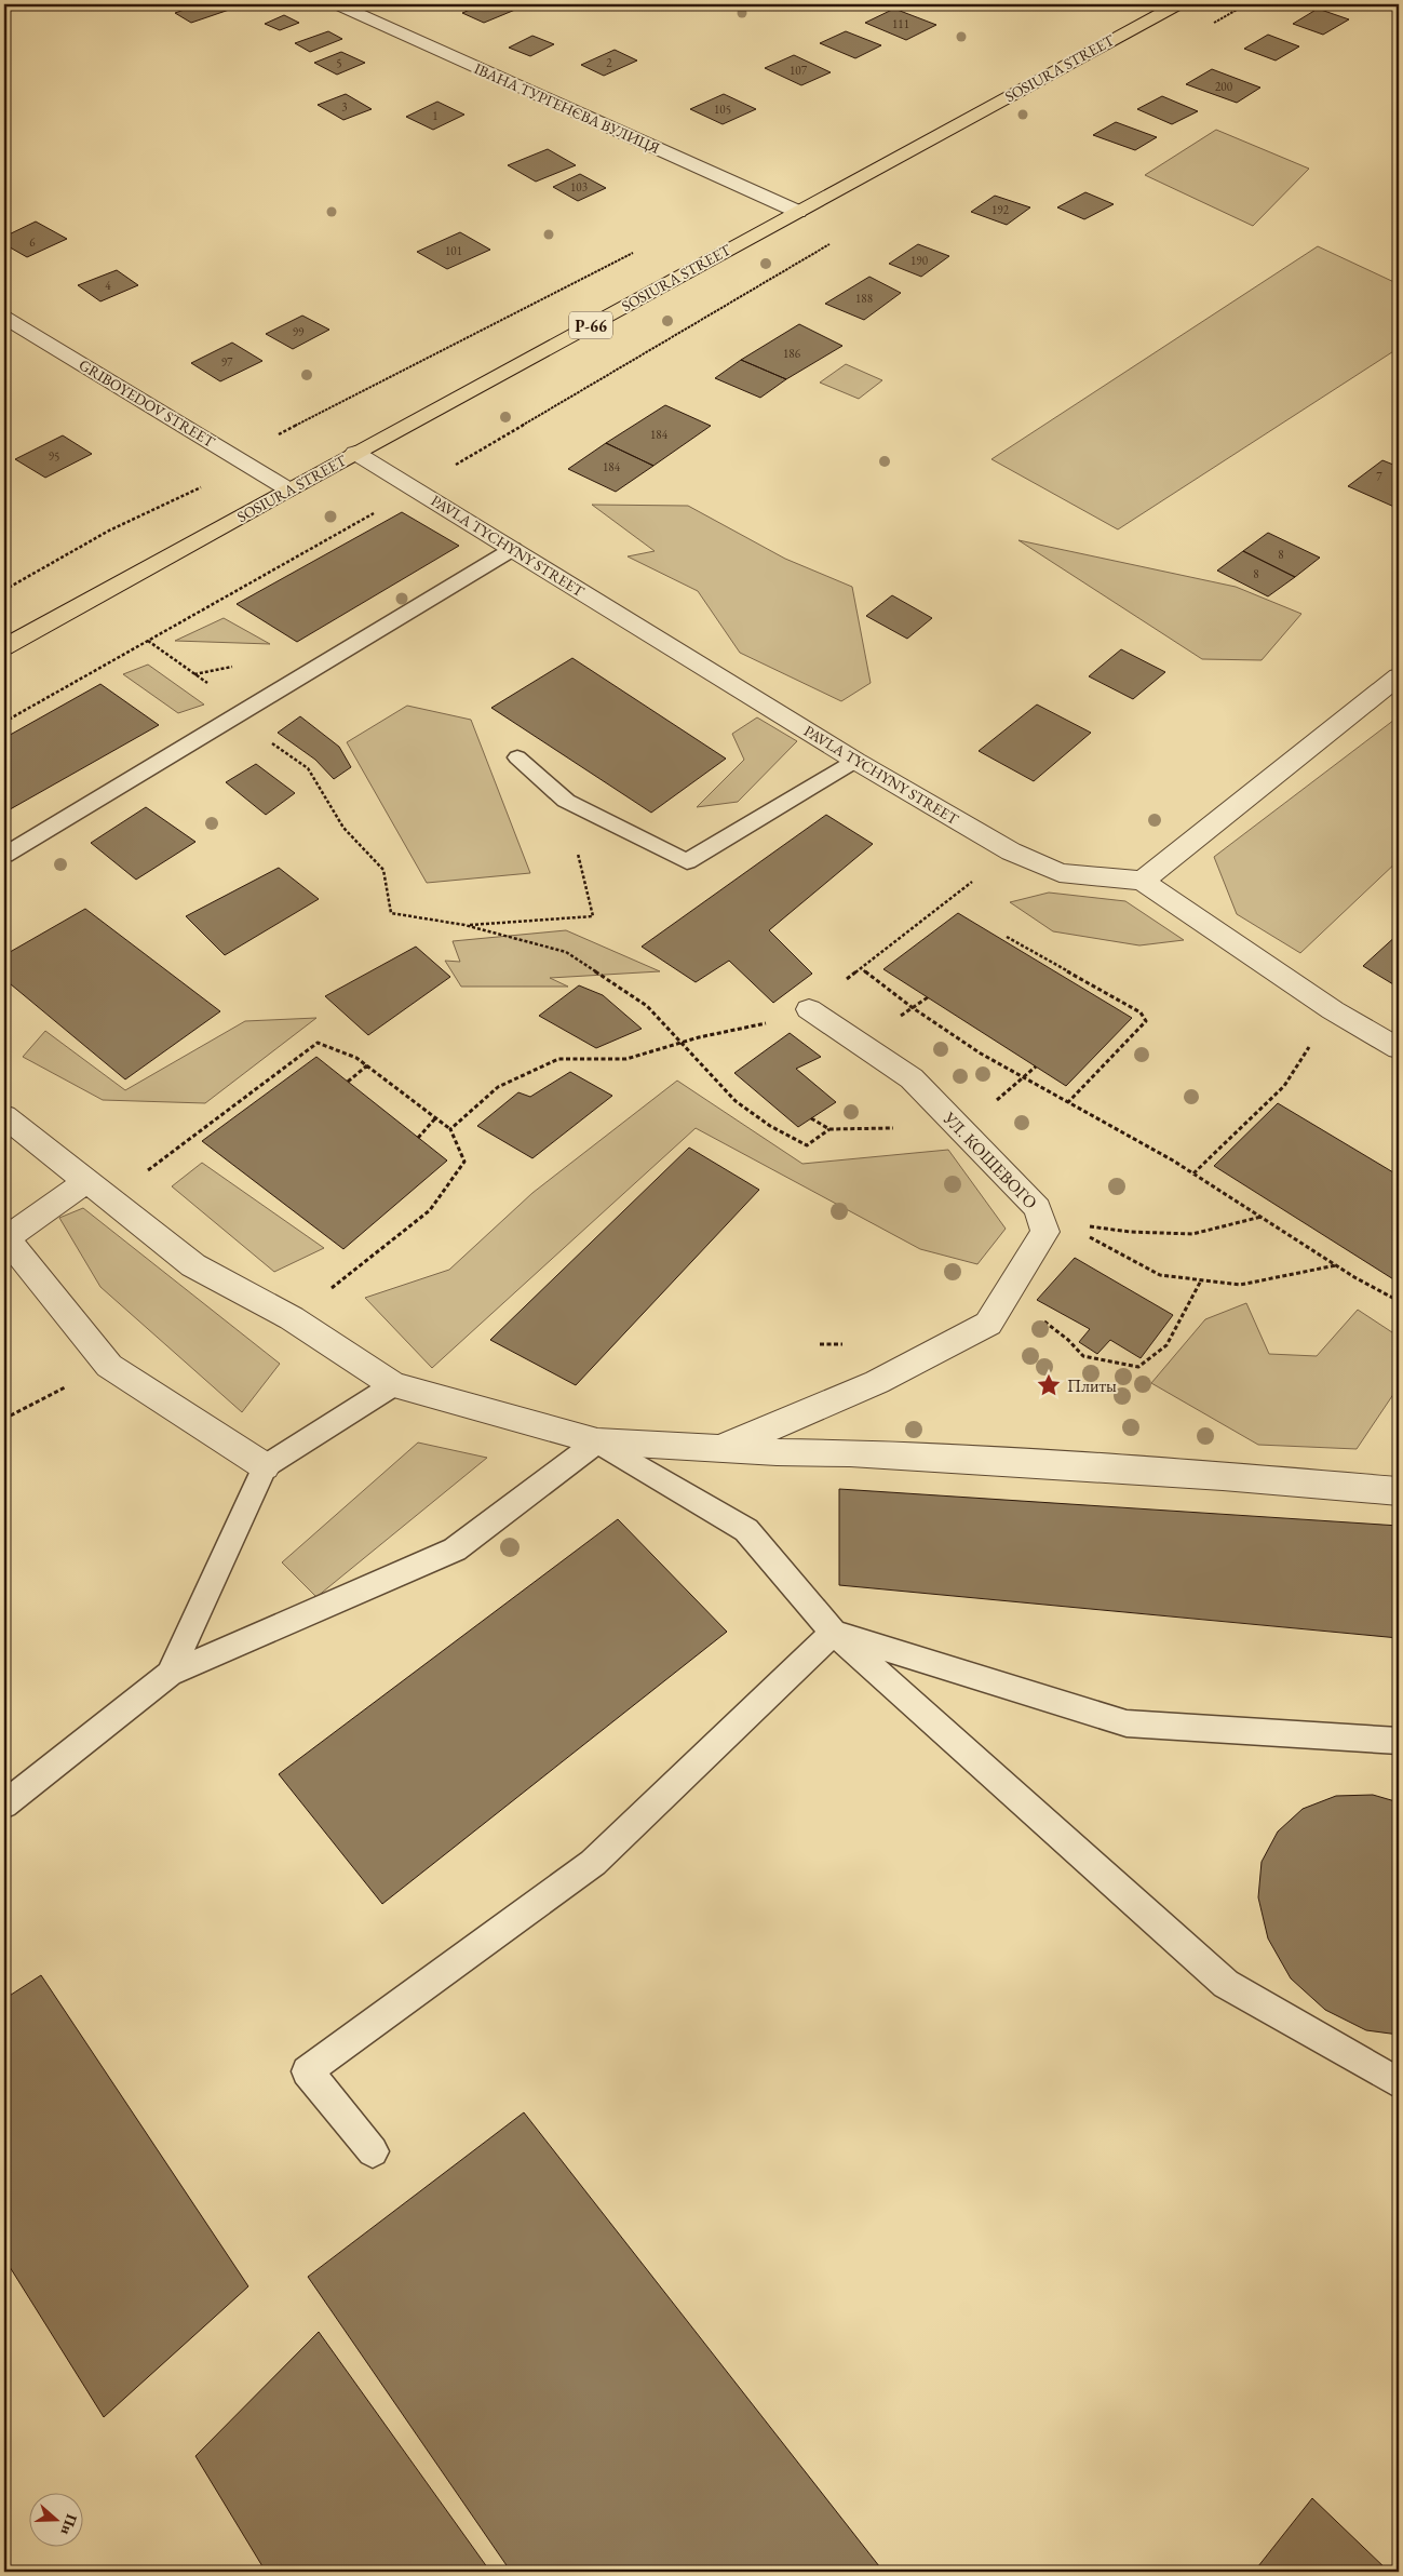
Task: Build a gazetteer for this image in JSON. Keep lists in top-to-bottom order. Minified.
{"streets":{"main road":["SOSIURA STREET","Р-66"],"street":["ІВАНА ТУРГЕНЄВА ВУЛИЦЯ","GRIBOYEDOV STREET","PAVLA TYCHYNY STREET","УЛ. КОШЕВОГО"]},"crossings":[["SOSIURA STREET","ІВАНА ТУРГЕНЄВА ВУЛИЦЯ"],["SOSIURA STREET","GRIBOYEDOV STREET"],["SOSIURA STREET","PAVLA TYCHYNY STREET"]],"places":{"place":["Плиты"]},"house_numbers":["111","5","2","107","200","3","105","1","103","192","6","101","190","4","188","99","186","97","184","95","184","7","8","8"],"north":"right"}
